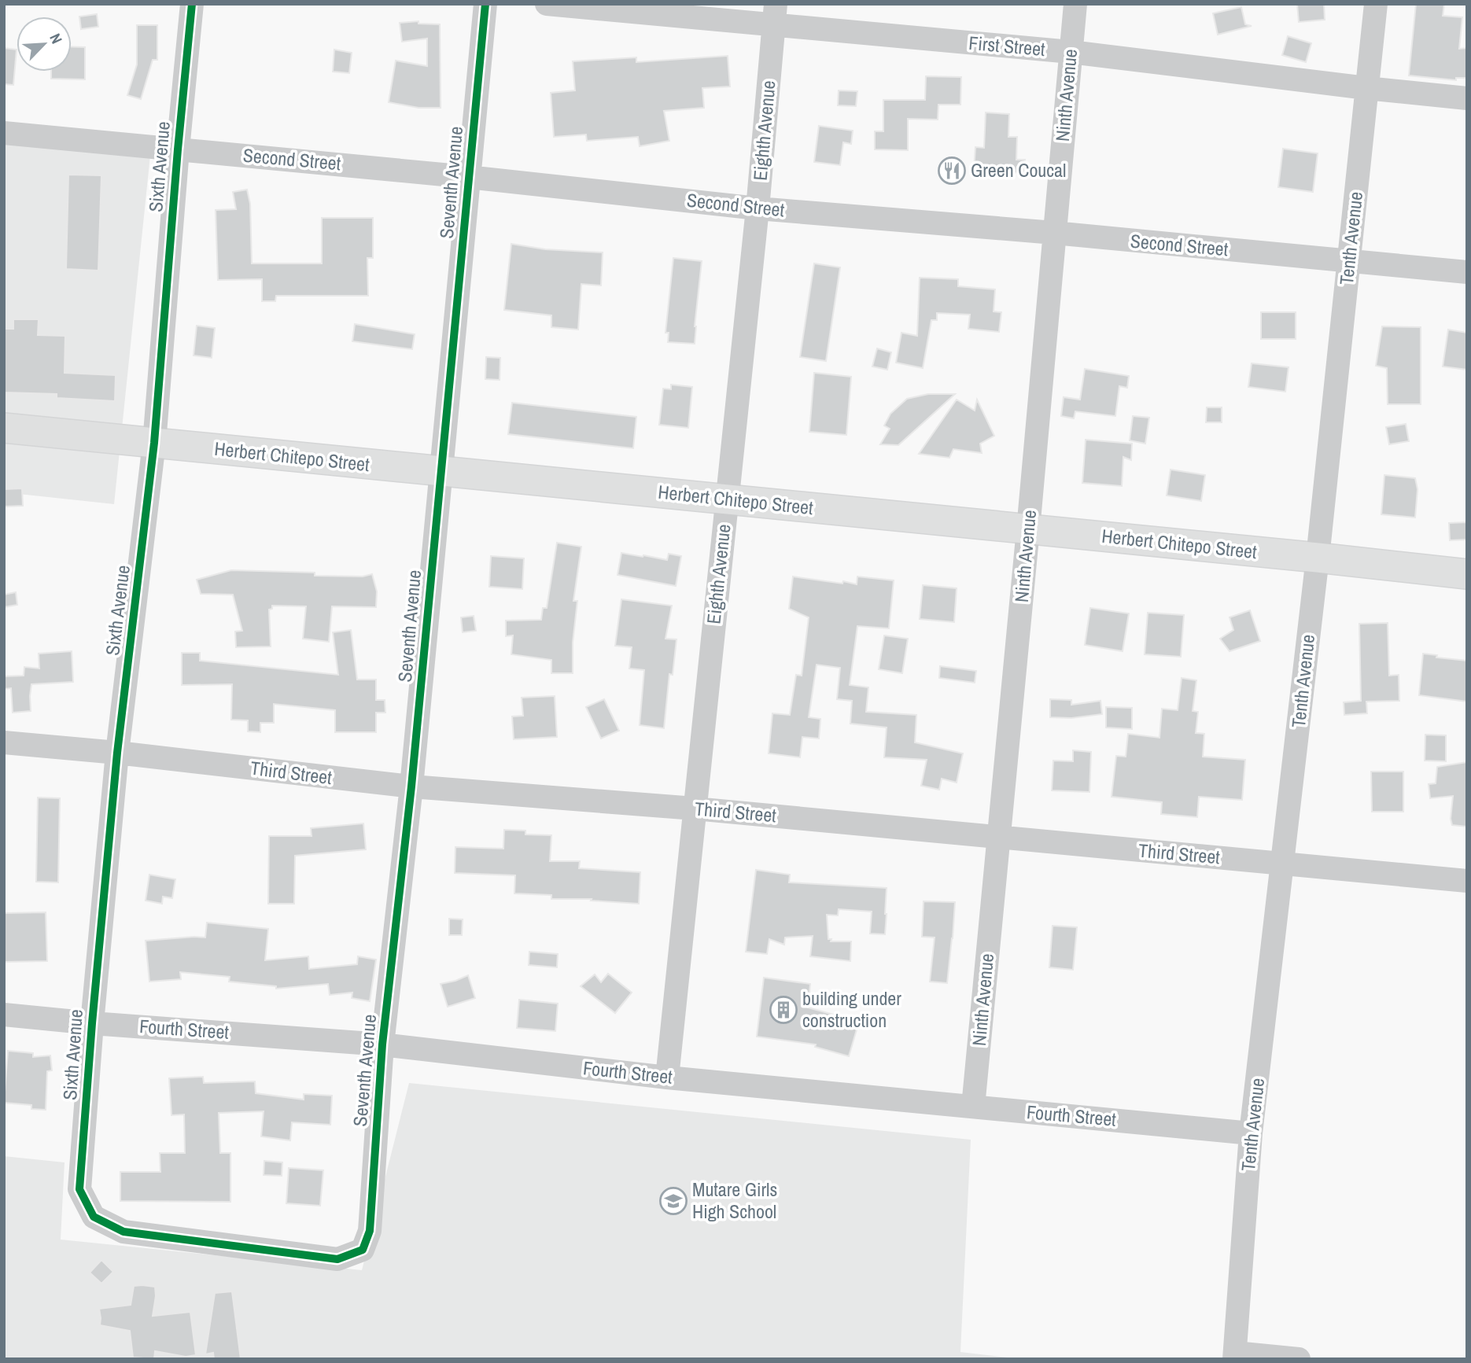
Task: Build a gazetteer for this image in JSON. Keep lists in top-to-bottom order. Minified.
{"streets":{"main road":["Herbert Chitepo Street"],"street":["First Street","Ninth Avenue","Eighth Avenue","Second Street","Sixth Avenue","Seventh Avenue","Tenth Avenue","Third Street","Fourth Street"]},"crossings":[["First Street","Ninth Avenue"],["First Street","Eighth Avenue"],["First Street","Tenth Avenue"],["Ninth Avenue","Second Street"],["Ninth Avenue","Herbert Chitepo Street"],["Ninth Avenue","Third Street"],["Ninth Avenue","Fourth Street"],["Eighth Avenue","Second Street"],["Eighth Avenue","Herbert Chitepo Street"],["Eighth Avenue","Third Street"],["Eighth Avenue","Fourth Street"],["Second Street","Sixth Avenue"],["Second Street","Seventh Avenue"],["Second Street","Tenth Avenue"],["Sixth Avenue","Seventh Avenue"],["Sixth Avenue","Herbert Chitepo Street"],["Sixth Avenue","Third Street"],["Sixth Avenue","Fourth Street"],["Seventh Avenue","Herbert Chitepo Street"],["Seventh Avenue","Third Street"],["Seventh Avenue","Fourth Street"],["Tenth Avenue","Herbert Chitepo Street"],["Tenth Avenue","Third Street"],["Tenth Avenue","Fourth Street"]],"places":{"restaurant":["Green Coucal"],"building":["building under construction"],"school or university":["Mutare Girls High School"]},"north":"top right"}
